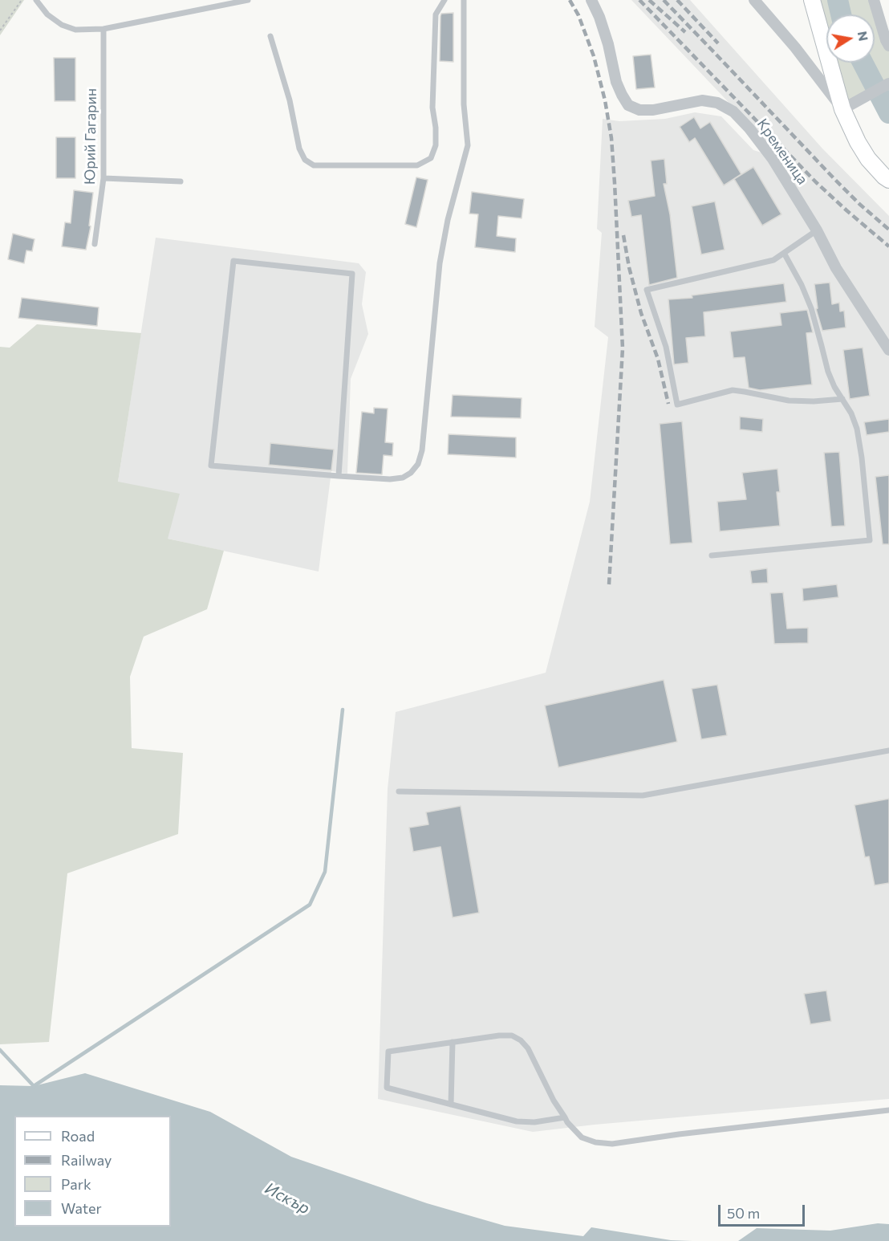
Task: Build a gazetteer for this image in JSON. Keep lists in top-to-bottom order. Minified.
{"streets":{"street":["Кременица"],"lane":["Юрий Гагарин"]},"water":["Искър"],"legend":["Road","Railway","Park","Water"],"scale_bar":"50 m","north":"right"}
